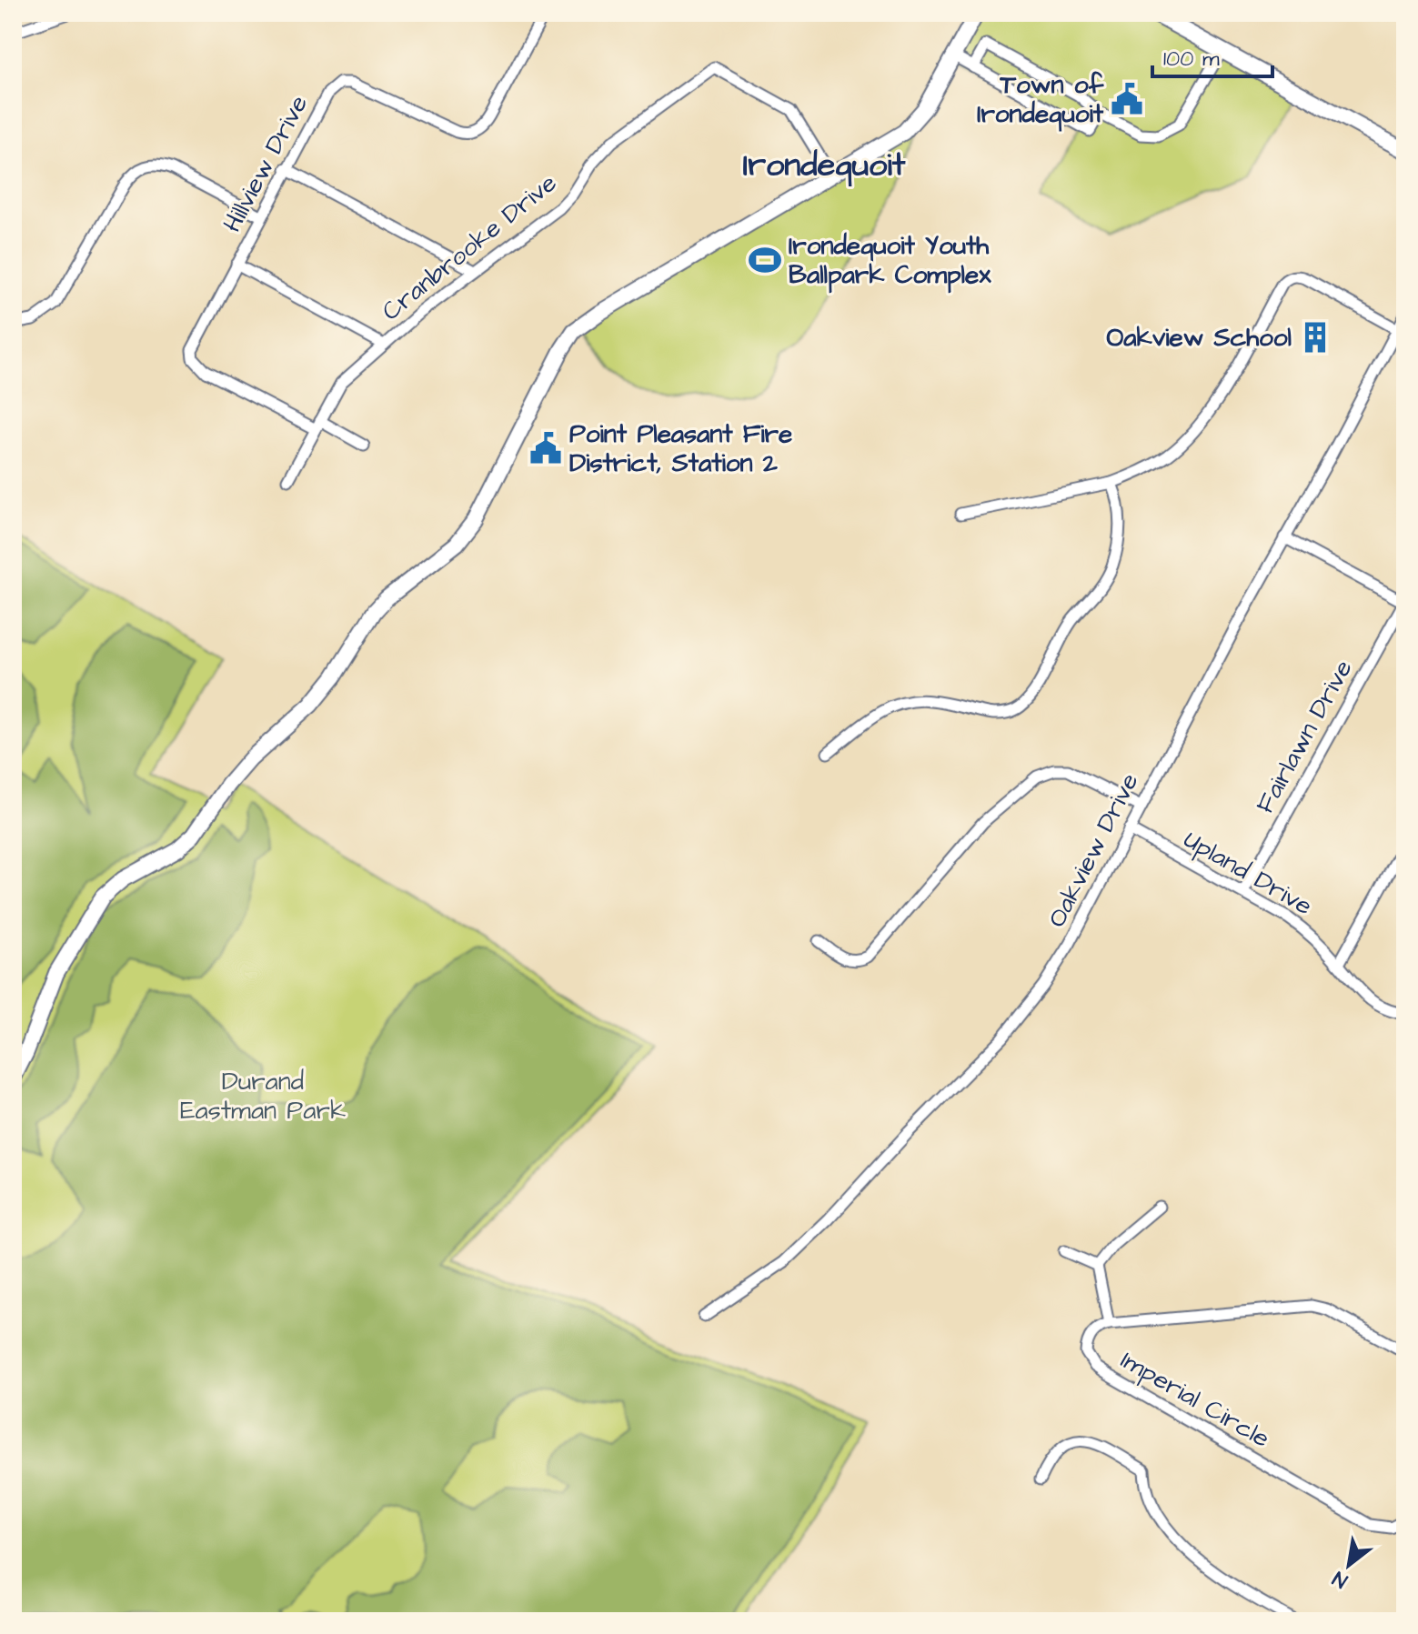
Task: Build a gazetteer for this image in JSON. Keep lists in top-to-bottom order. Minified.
{"streets":{"street":["Hillview Drive","Cranbrooke Drive","Fairlawn Drive","Oakview Drive","Upland Drive","Imperial Circle"]},"crossings":[["Hillview Drive","Cranbrooke Drive"],["Fairlawn Drive","Upland Drive"],["Oakview Drive","Upland Drive"]],"districts":["Irondequoit"],"parks":["Durand Eastman Park"],"places":{"public building":["Town of Irondequoit","Point Pleasant Fire District, Station 2"],"sports":["Irondequoit Youth Ballpark Complex"],"building":["Oakview School"]},"scale_bar":"100 m","north":"bottom left"}
